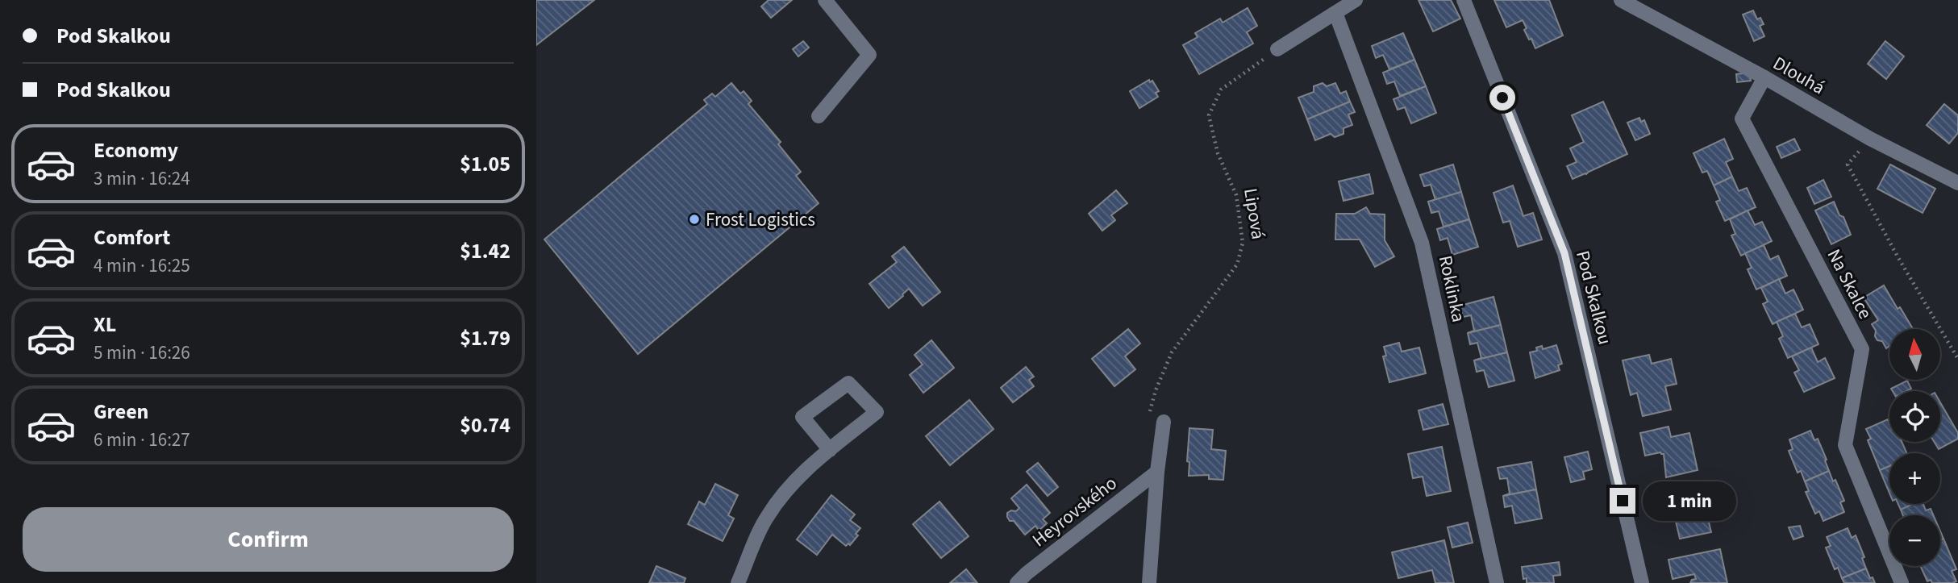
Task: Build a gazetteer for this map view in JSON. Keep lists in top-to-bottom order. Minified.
{"streets":{"street":["Dlouhá","Na Skalce","Roklinka","Pod Skalkou","Heyrovského"],"path":["Lipová"]},"crossings":[["Dlouhá","Na Skalce"]],"places":["Frost Logistics"],"north":"top","page":{"banner":["Pod Skalkou","Pod Skalkou"],"list":[{"name":"Economy","note":"3 min · 16:24","value":"$1.05"},{"name":"Comfort","note":"4 min · 16:25","value":"$1.42"},{"name":"XL","note":"5 min · 16:26","value":"$1.79"},{"name":"Green","note":"6 min · 16:27","value":"$0.74"}],"map_buttons":["+","−"],"bubble":"1 min","buttons":"Confirm"}}
